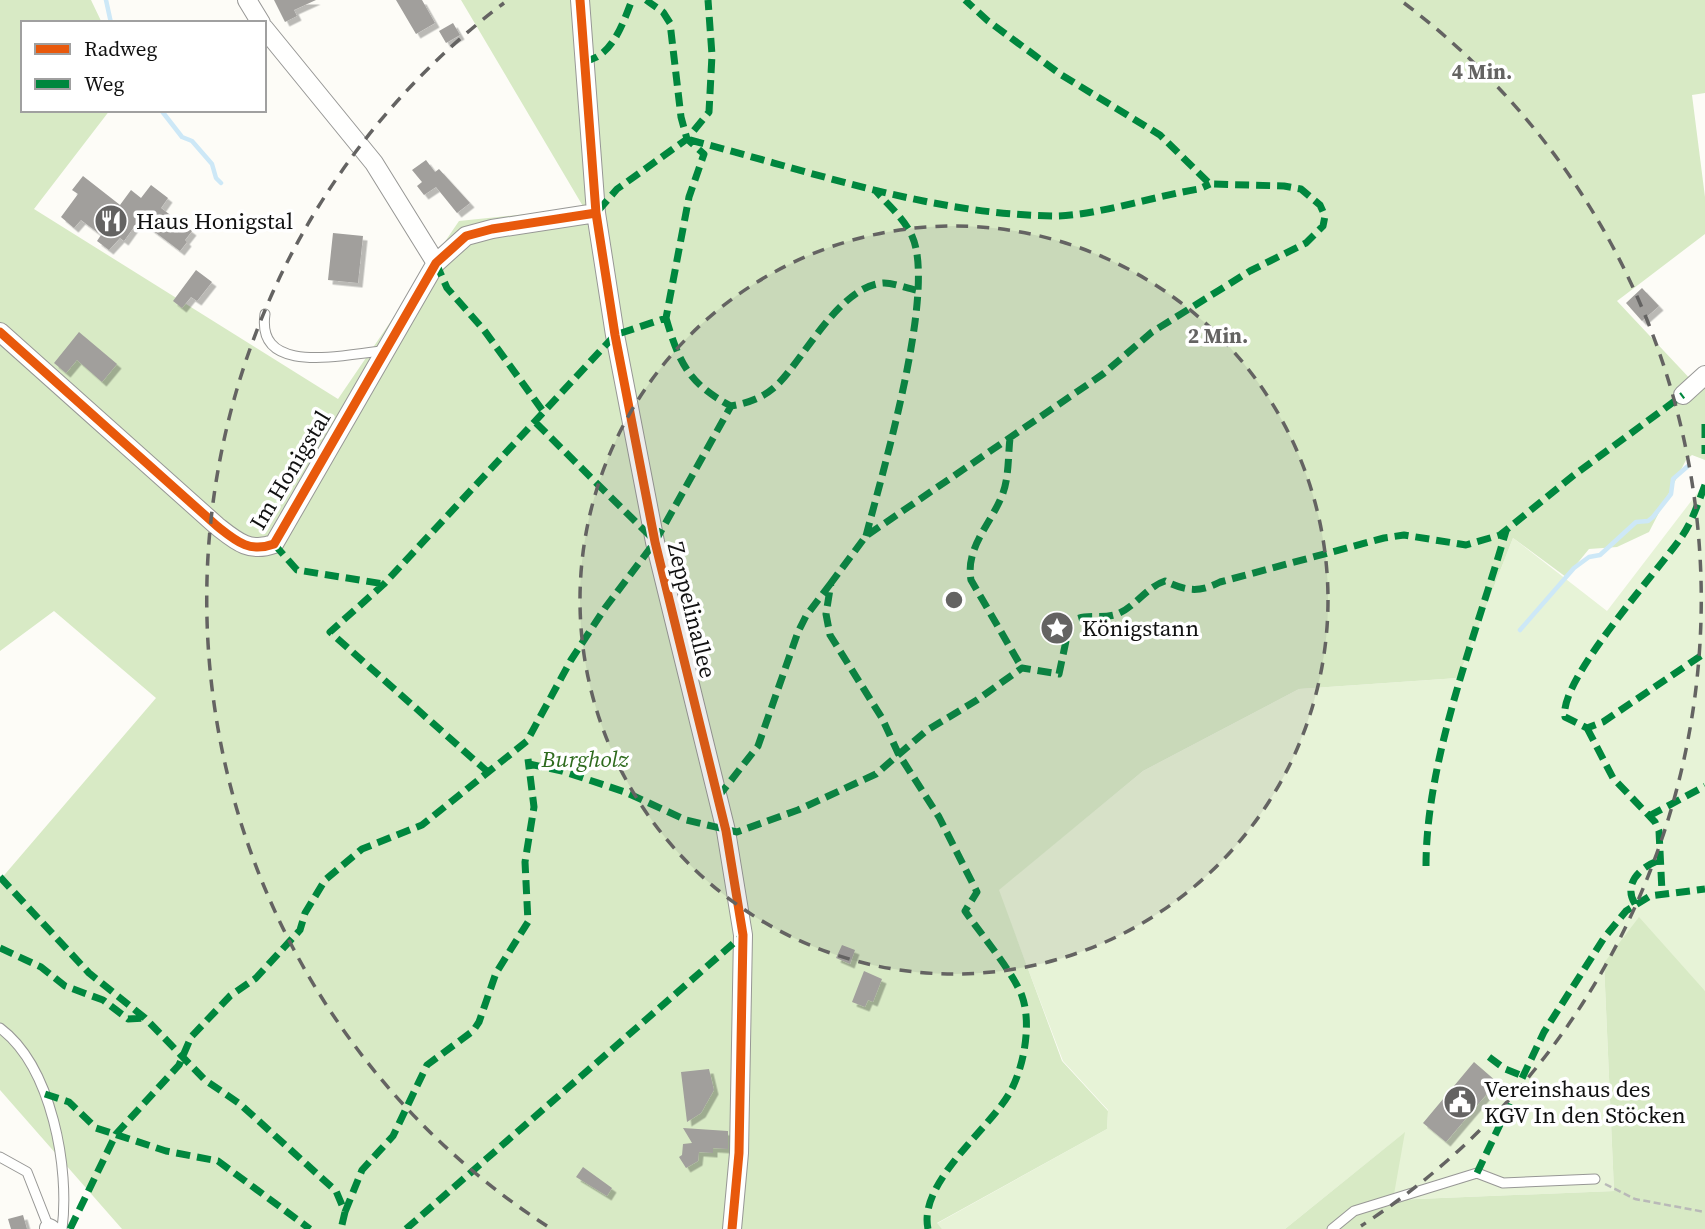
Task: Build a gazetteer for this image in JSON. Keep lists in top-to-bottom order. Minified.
{"streets":{"street":["Im Honigstal","Zeppelinallee"]},"crossings":[["Im Honigstal","Zeppelinallee"]],"parks":["Burgholz"],"places":{"restaurant":["Haus Honigstal"],"place":["Königstann"],"public building":["Vereinshaus des KGV In den Stöcken"]},"legend":["Radweg","Weg"],"rings":["4 Min.","2 Min."]}
